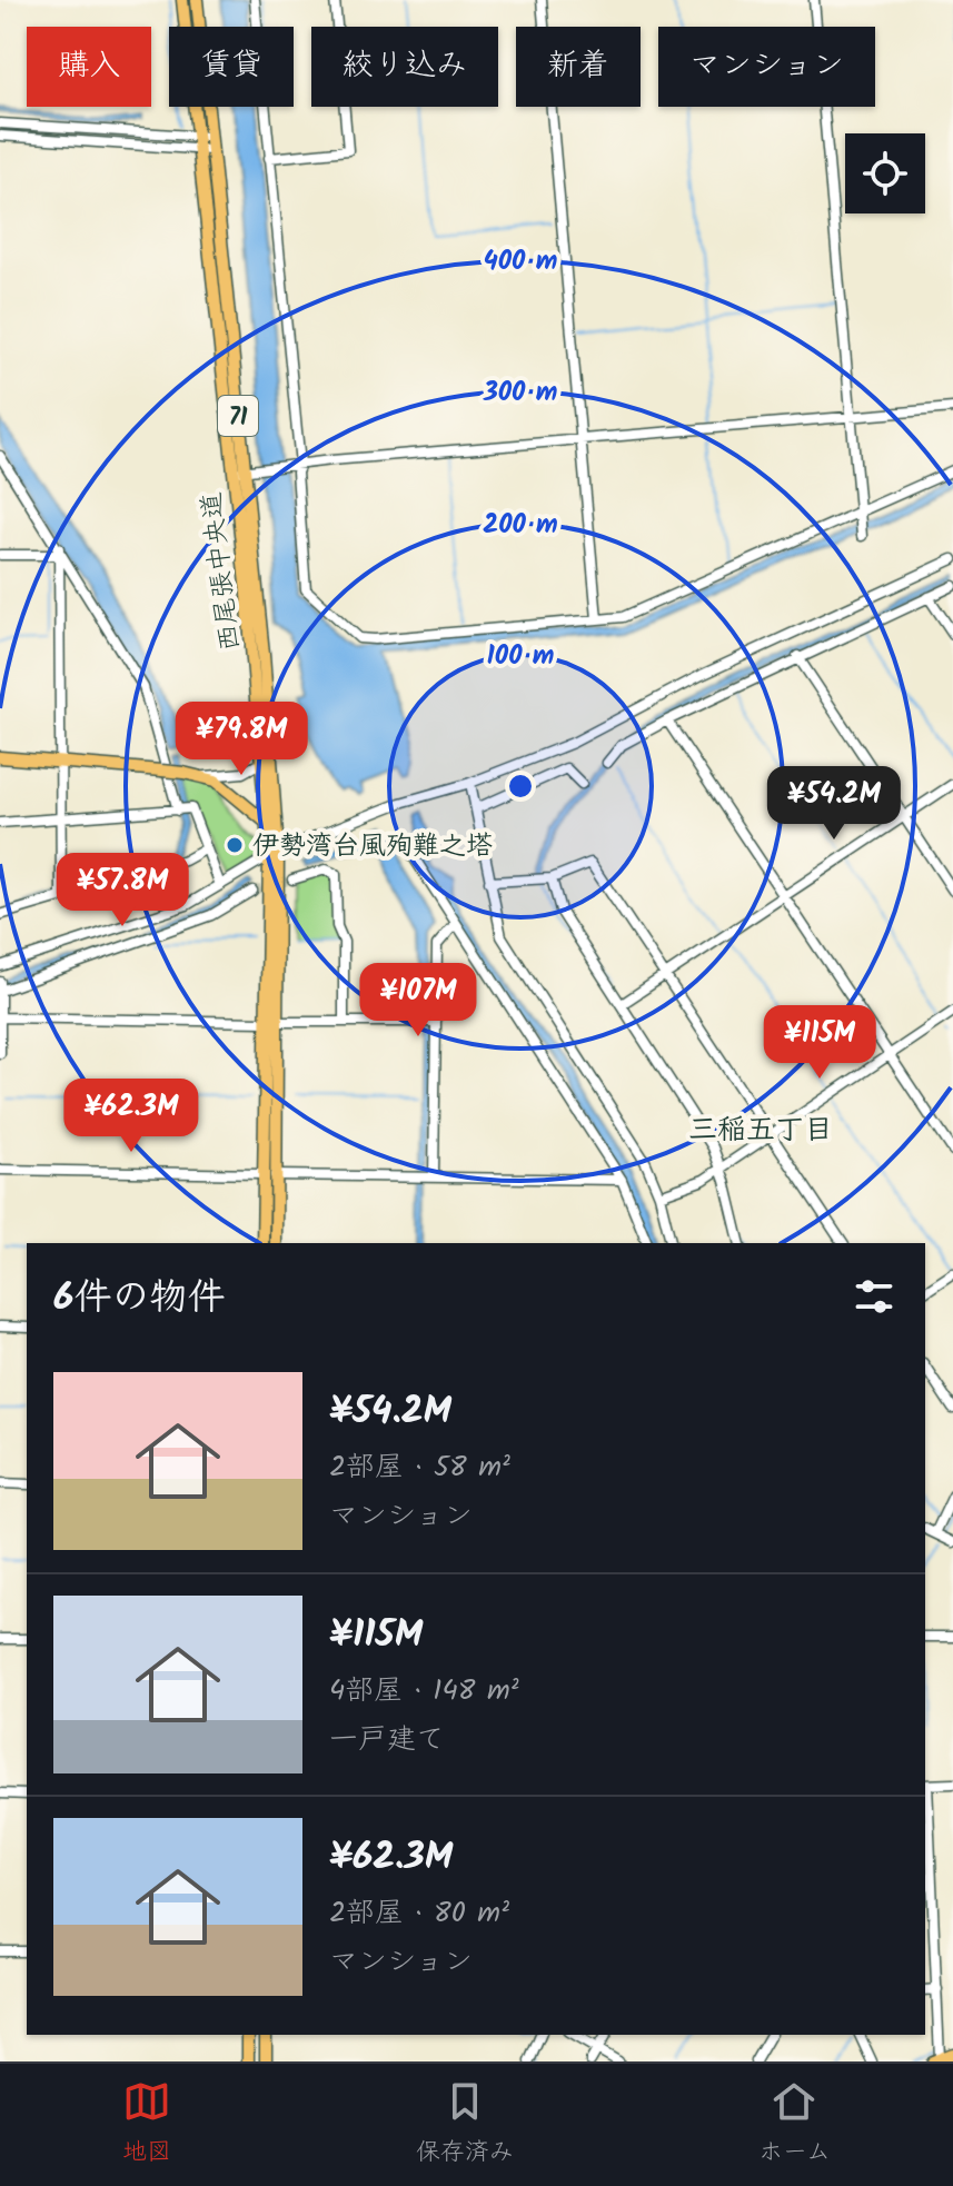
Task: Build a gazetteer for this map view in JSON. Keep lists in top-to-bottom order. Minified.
{"streets":{"main road":["71","西尾張中央道"]},"districts":["三稲五丁目"],"places":["伊勢湾台風殉難之塔"],"page":{"chip":["購入","賃貸","絞り込み","新着","マンション"],"price":["¥79.8M","¥54.2M","¥57.8M","¥107M","¥115M","¥62.3M"],"heading":"6件の物件","list":[{"name":"¥54.2M","note":"2部屋 · 58 m² · マンション"},{"name":"¥115M","note":"4部屋 · 148 m² · 一戸建て"},{"name":"¥62.3M","note":"2部屋 · 80 m² · マンション"}],"tabs":["地図","保存済み","ホーム"]},"rings":["400 m","300 m","200 m","100 m"]}
